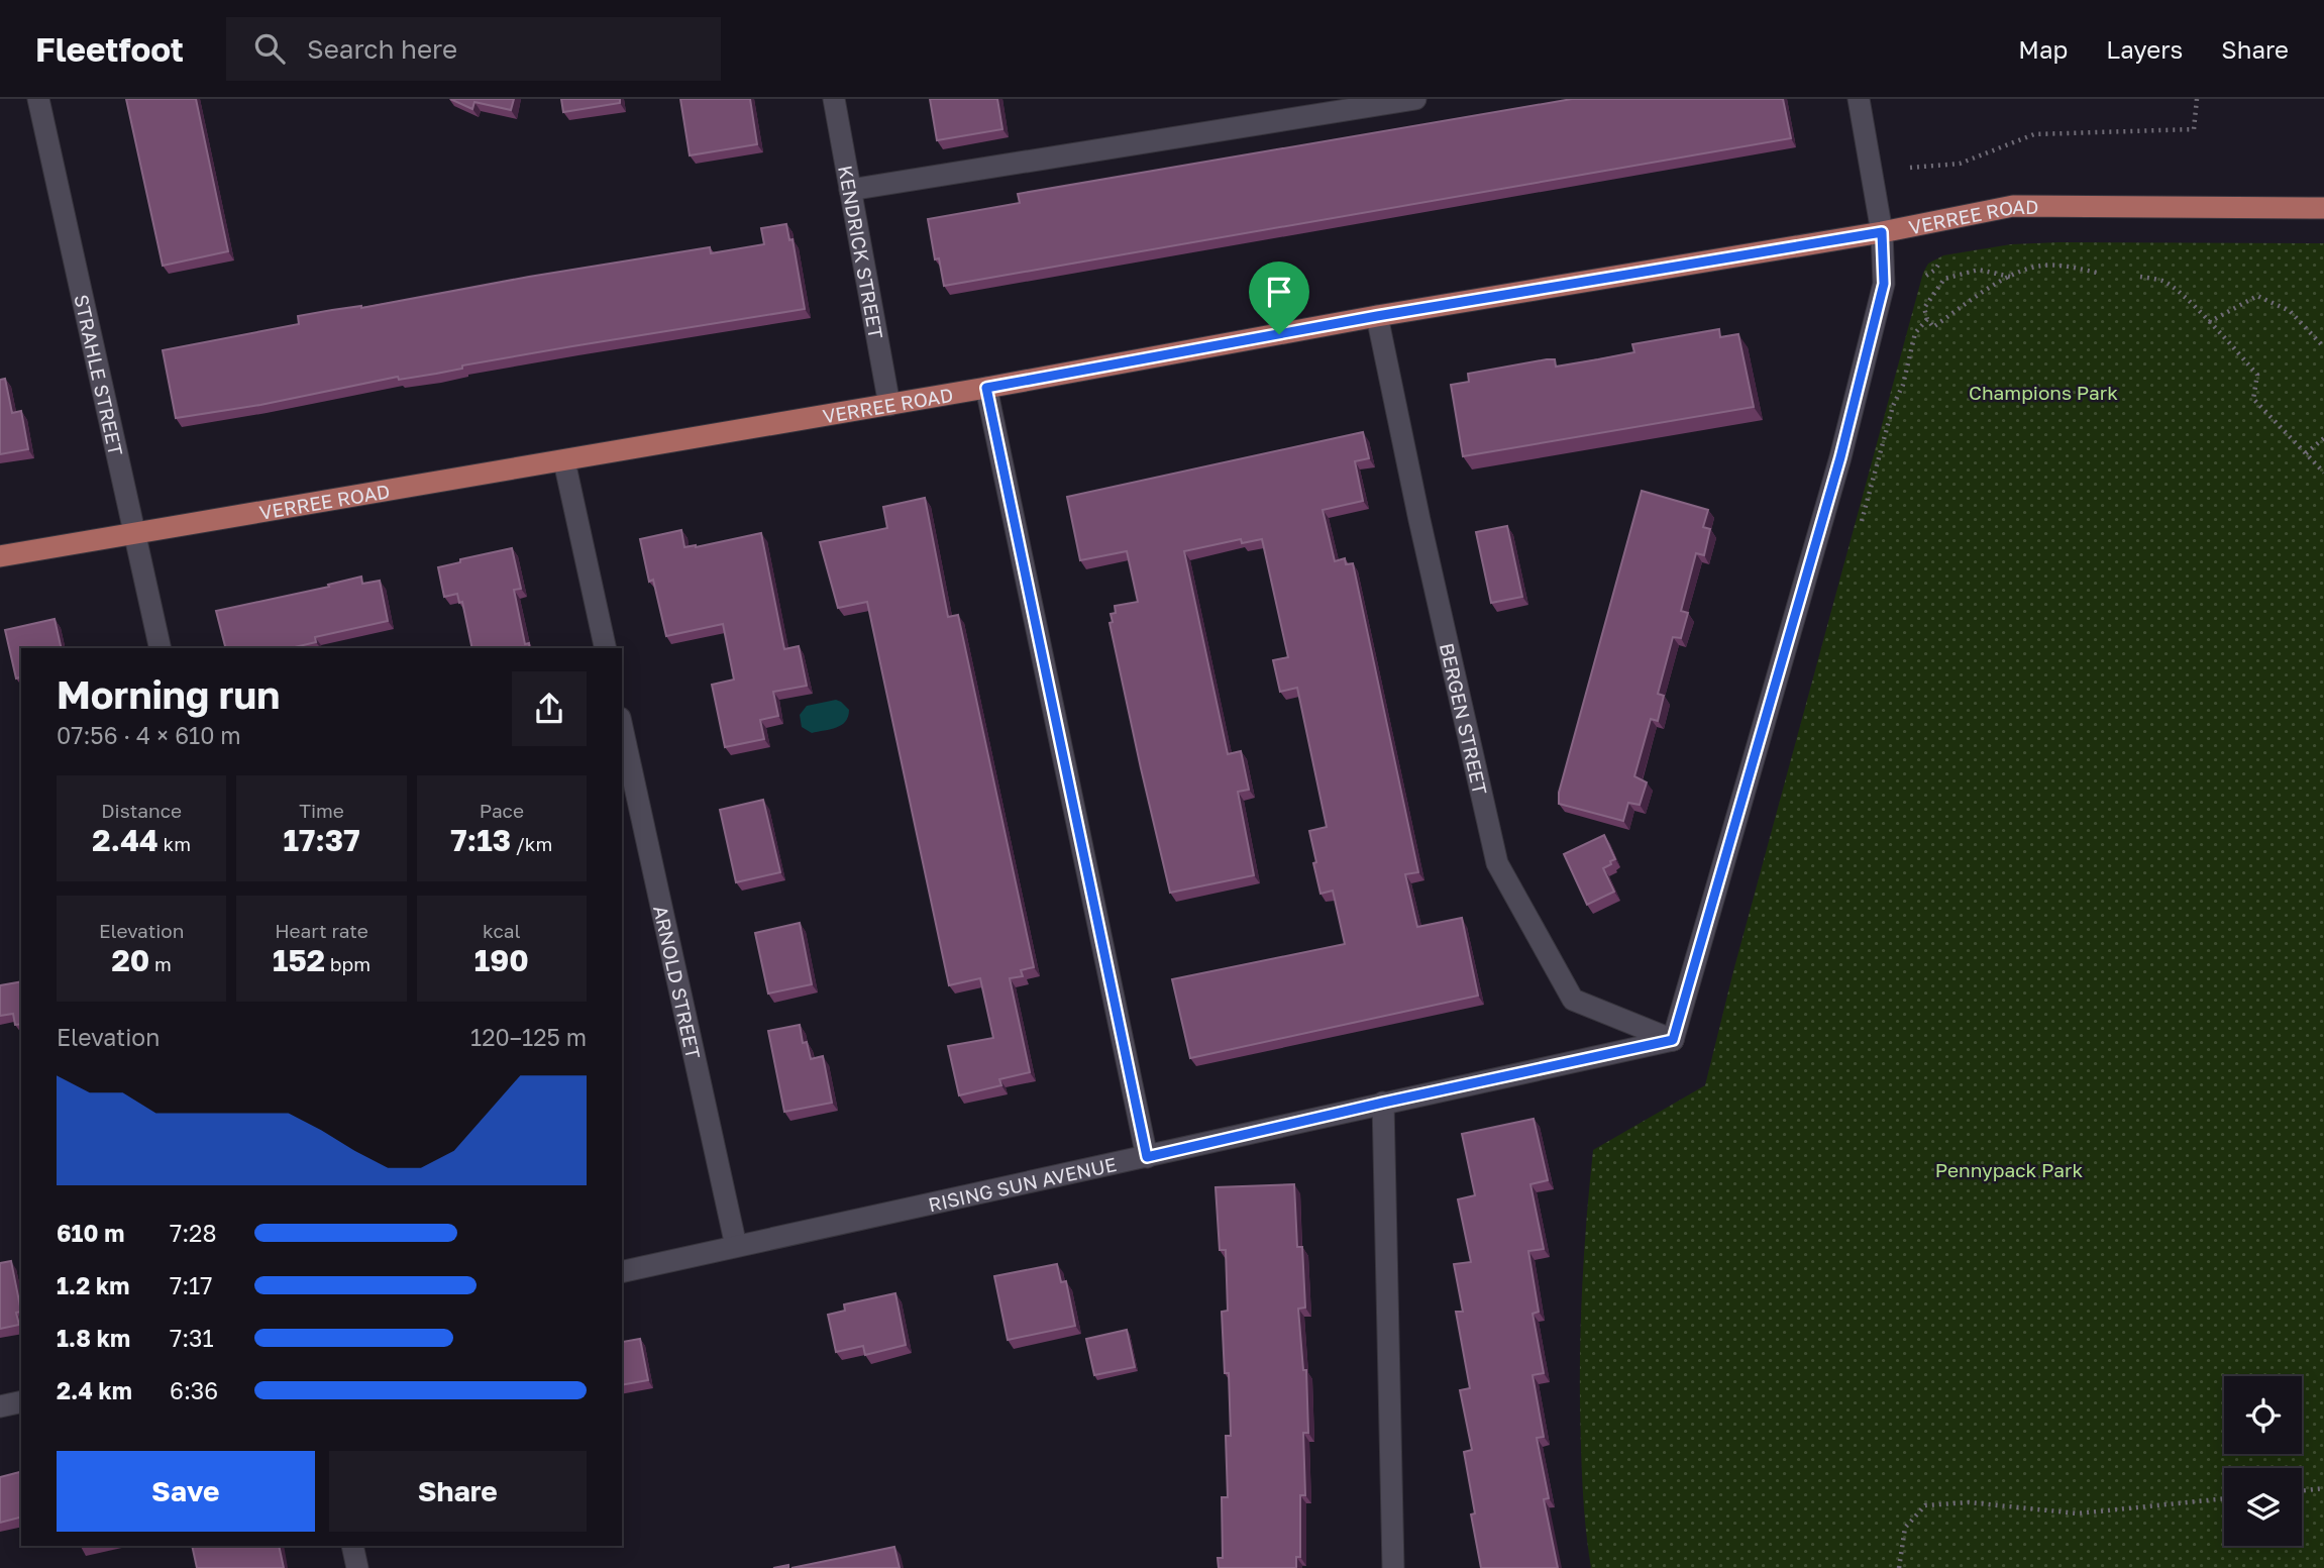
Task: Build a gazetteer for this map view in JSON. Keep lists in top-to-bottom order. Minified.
{"streets":{"main road":["VERREE ROAD"],"street":["KENDRICK STREET","STRAHLE STREET","BERGEN STREET","ARNOLD STREET","RISING SUN AVENUE"]},"crossings":[["VERREE ROAD","KENDRICK STREET"],["VERREE ROAD","STRAHLE STREET"],["VERREE ROAD","BERGEN STREET"],["BERGEN STREET","RISING SUN AVENUE"],["ARNOLD STREET","RISING SUN AVENUE"]],"parks":["Champions Park","Pennypack Park"],"page":{"header":"Fleetfoot","search":"Search here","nav":["Map","Layers","Share"],"heading":["Morning run","07:56 · 4 × 610 m"],"stats":[["Distance","2.44 km"],["Time","17:37"],["Pace","7:13 /km"],["Elevation","20 m"],["Heart rate","152 bpm"],["kcal","190"]],"chart":["Elevation","120–125 m"],"list":[{"name":"610 m","note":"7:28"},{"name":"1.2 km","note":"7:17"},{"name":"1.8 km","note":"7:31"},{"name":"2.4 km","note":"6:36"}],"buttons":["Save","Share"]}}
